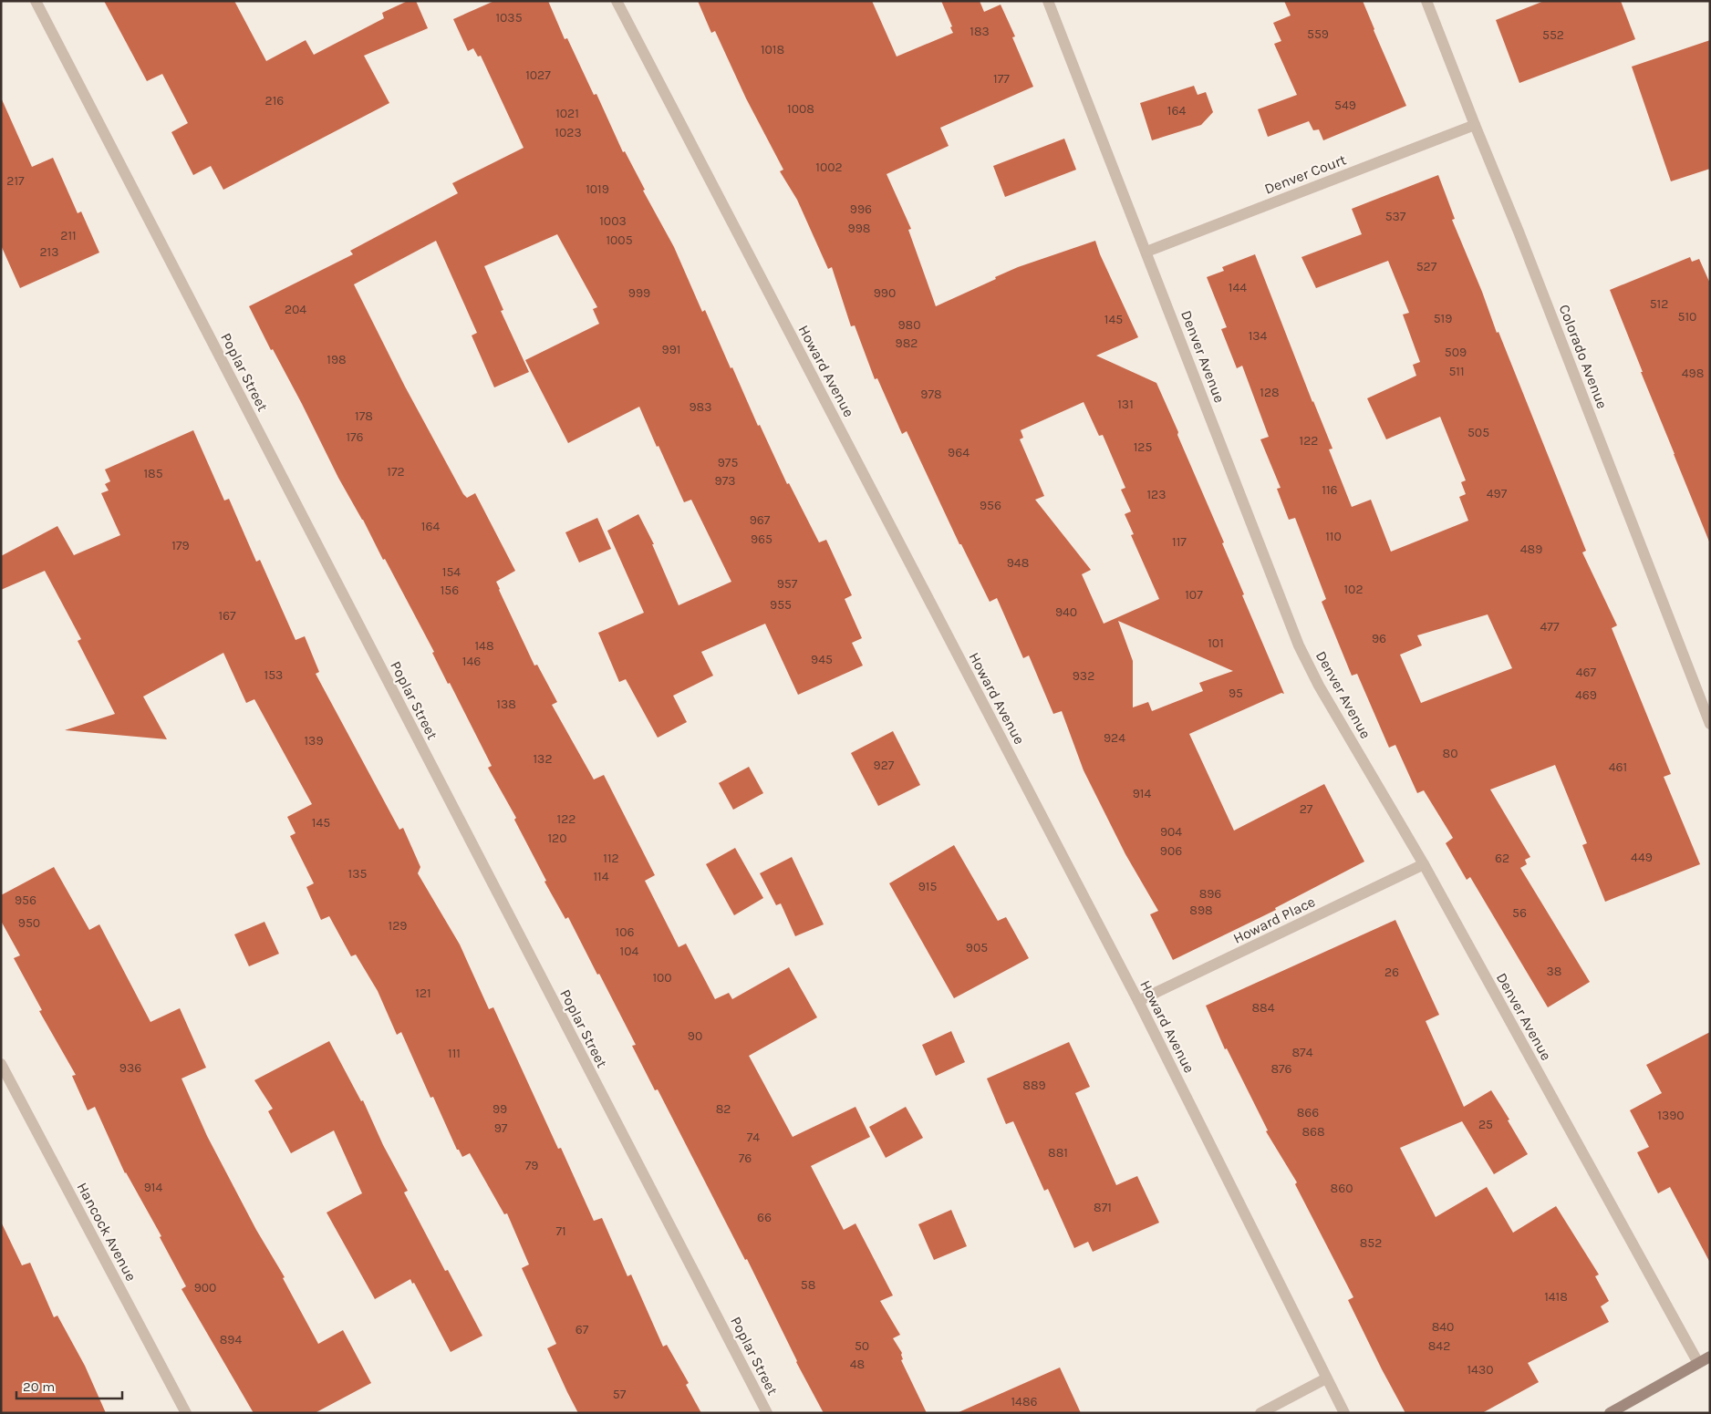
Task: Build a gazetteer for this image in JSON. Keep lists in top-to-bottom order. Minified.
{"streets":{"street":["Denver Court","Denver Avenue","Colorado Avenue","Howard Avenue","Poplar Street","Howard Place","Hancock Avenue"]},"crossings":[["Denver Court","Denver Avenue"],["Denver Court","Colorado Avenue"],["Denver Avenue","Howard Place"],["Howard Avenue","Howard Place"]],"house_numbers":["1035","183","559","552","1018","1027","177","216","549","1008","164","1021","1023","1002","217","1019","996","537","1003","998","211","1005","213","527","144","999","990","512","204","510","519","145","980","134","982","991","509","198","511","498","128","978","131","983","178","505","176","122","125","964","975","172","185","973","116","497","123","956","967","164","110","965","117","179","489","948","154","957","102","156","107","955","940","167","477","96","101","148","945","146","467","153","932","95","469","138","924","139","80","132","927","461","914","27","122","145","904","120","906","449","112","62","135","114","915","896","956","898","56","950","129","106","905","104","38","26","100","121","884","90","874","111","936","876","889","99","82","866","1390","25","97","868","74","881","76","79","914","860","871","66","71","852","58","900","1418","840","67","894","50","842","48","1430","57","1486"],"scale_bar":"20 m"}
